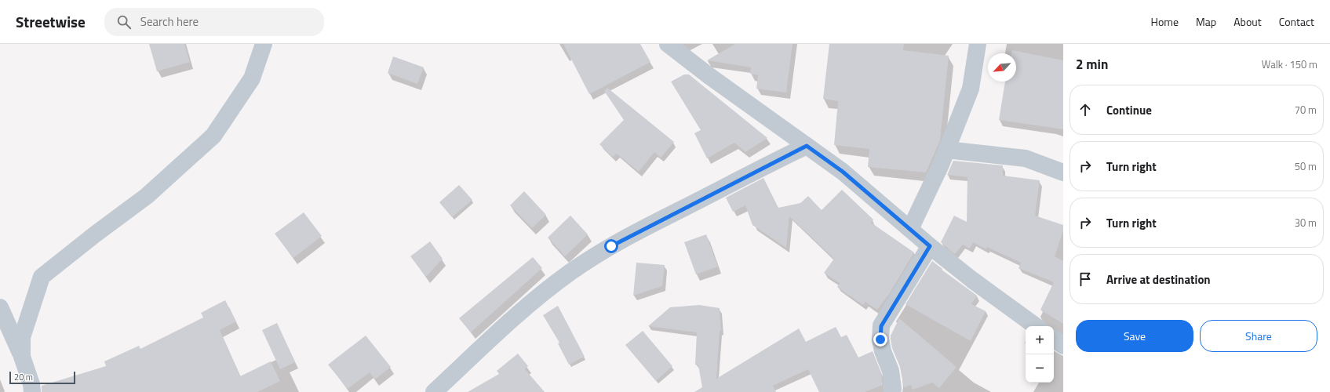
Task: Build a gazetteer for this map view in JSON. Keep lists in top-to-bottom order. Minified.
{"scale_bar":"20 m","north":"bottom left","page":{"header":"Streetwise","search":"Search here","nav":["Home","Map","About","Contact"],"heading":["2 min","Walk · 150 m"],"list":[["Continue","70 m"],["Turn right","50 m"],["Turn right","30 m"],"Arrive at destination"],"buttons":["Save","Share"],"map_buttons":["+","−"],"scale":"20 m"}}
